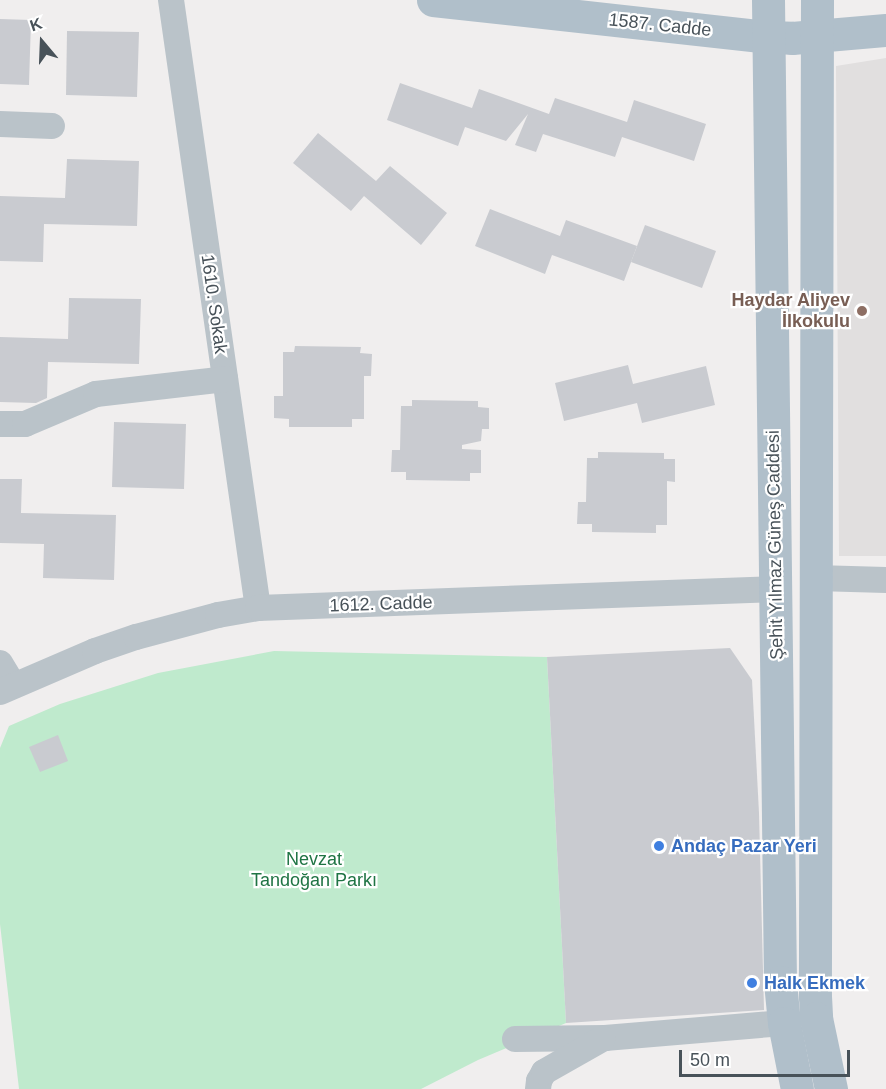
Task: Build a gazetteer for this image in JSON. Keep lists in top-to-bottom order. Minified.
{"streets":{"main road":["1587. Cadde","Şehit Yılmaz Güneş Caddesi"],"street":["1610. Sokak","1612. Cadde"]},"crossings":[["1587. Cadde","Şehit Yılmaz Güneş Caddesi"],["1610. Sokak","1612. Cadde"],["Şehit Yılmaz Güneş Caddesi","1612. Cadde"]],"parks":["Nevzat Tandoğan Parkı"],"places":["Haydar Aliyev İlkokulu","Andaç Pazar Yeri","Halk Ekmek"],"scale_bar":"50 m","north":"top"}
